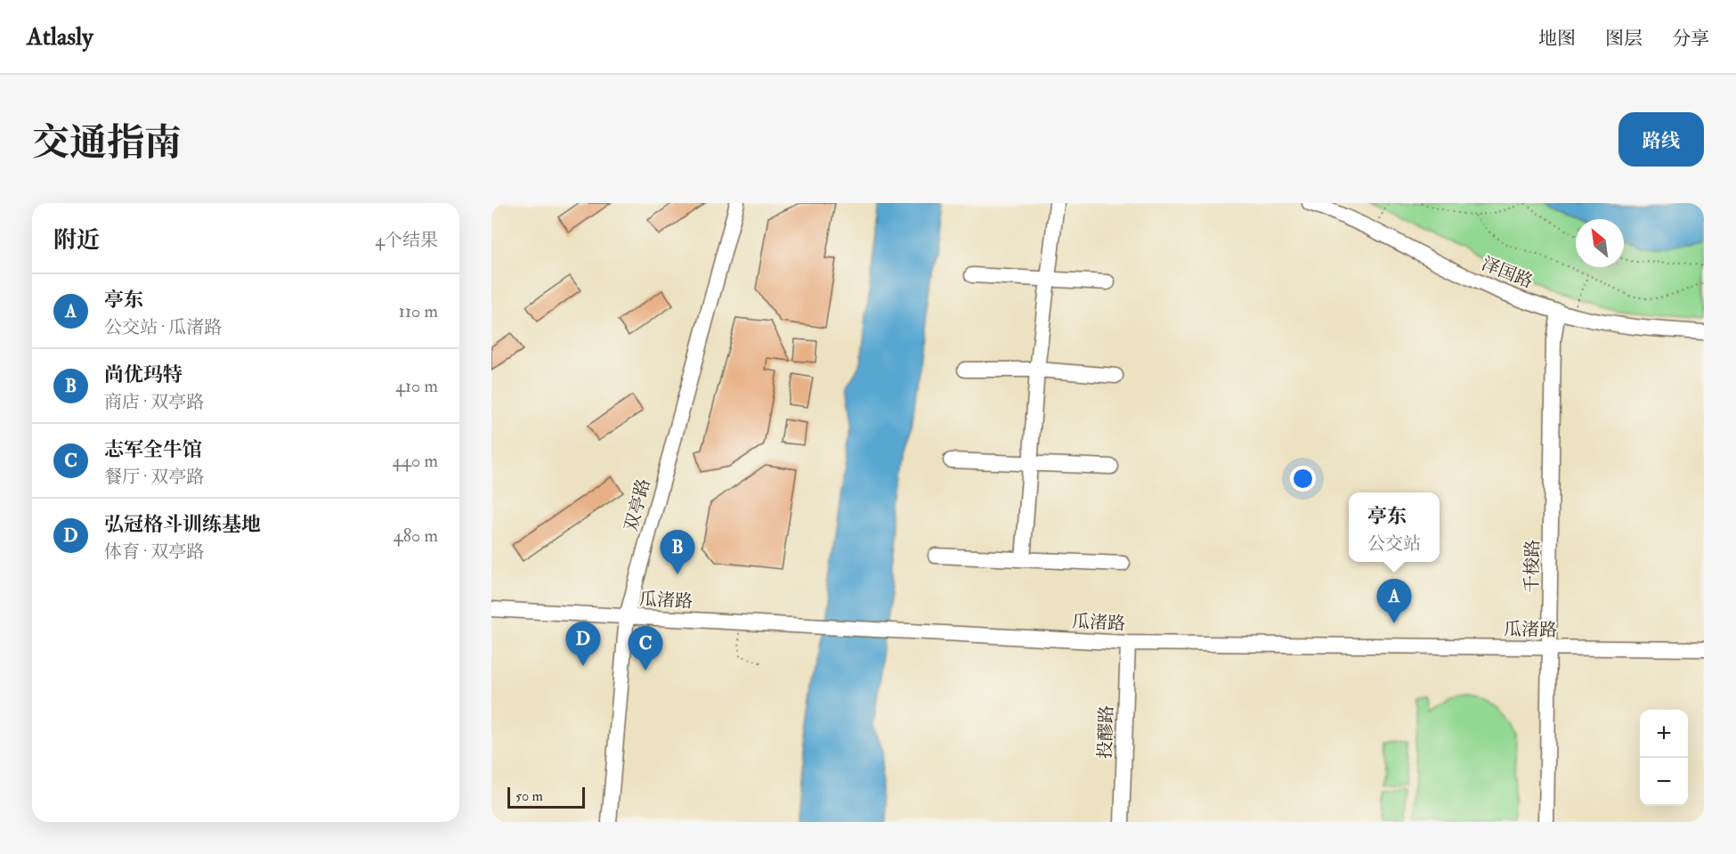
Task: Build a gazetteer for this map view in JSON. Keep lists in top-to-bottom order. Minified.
{"streets":{"street":["泽国路","双亭路","千梭路","瓜渚路","投醪路"]},"crossings":[["泽国路","千梭路"],["双亭路","瓜渚路"],["千梭路","瓜渚路"],["瓜渚路","投醪路"]],"scale_bar":"50 m","north":"top left","page":{"header":"Atlasly","nav":["地图","图层","分享"],"title":"交通指南","buttons":"路线","heading":["附近","4个结果"],"list":[{"mark":"A","name":"亭东","note":"公交站 · 瓜渚路","value":"110 m"},{"mark":"B","name":"尚优玛特","note":"商店 · 双亭路","value":"410 m"},{"mark":"C","name":"志军全牛馆","note":"餐厅 · 双亭路","value":"440 m"},{"mark":"D","name":"弘冠格斗训练基地","note":"体育 · 双亭路","value":"480 m"}],"popup":["亭东","公交站"],"pins":["B","A","D","C"],"map_buttons":["+","−"],"scale":"50 m"}}
